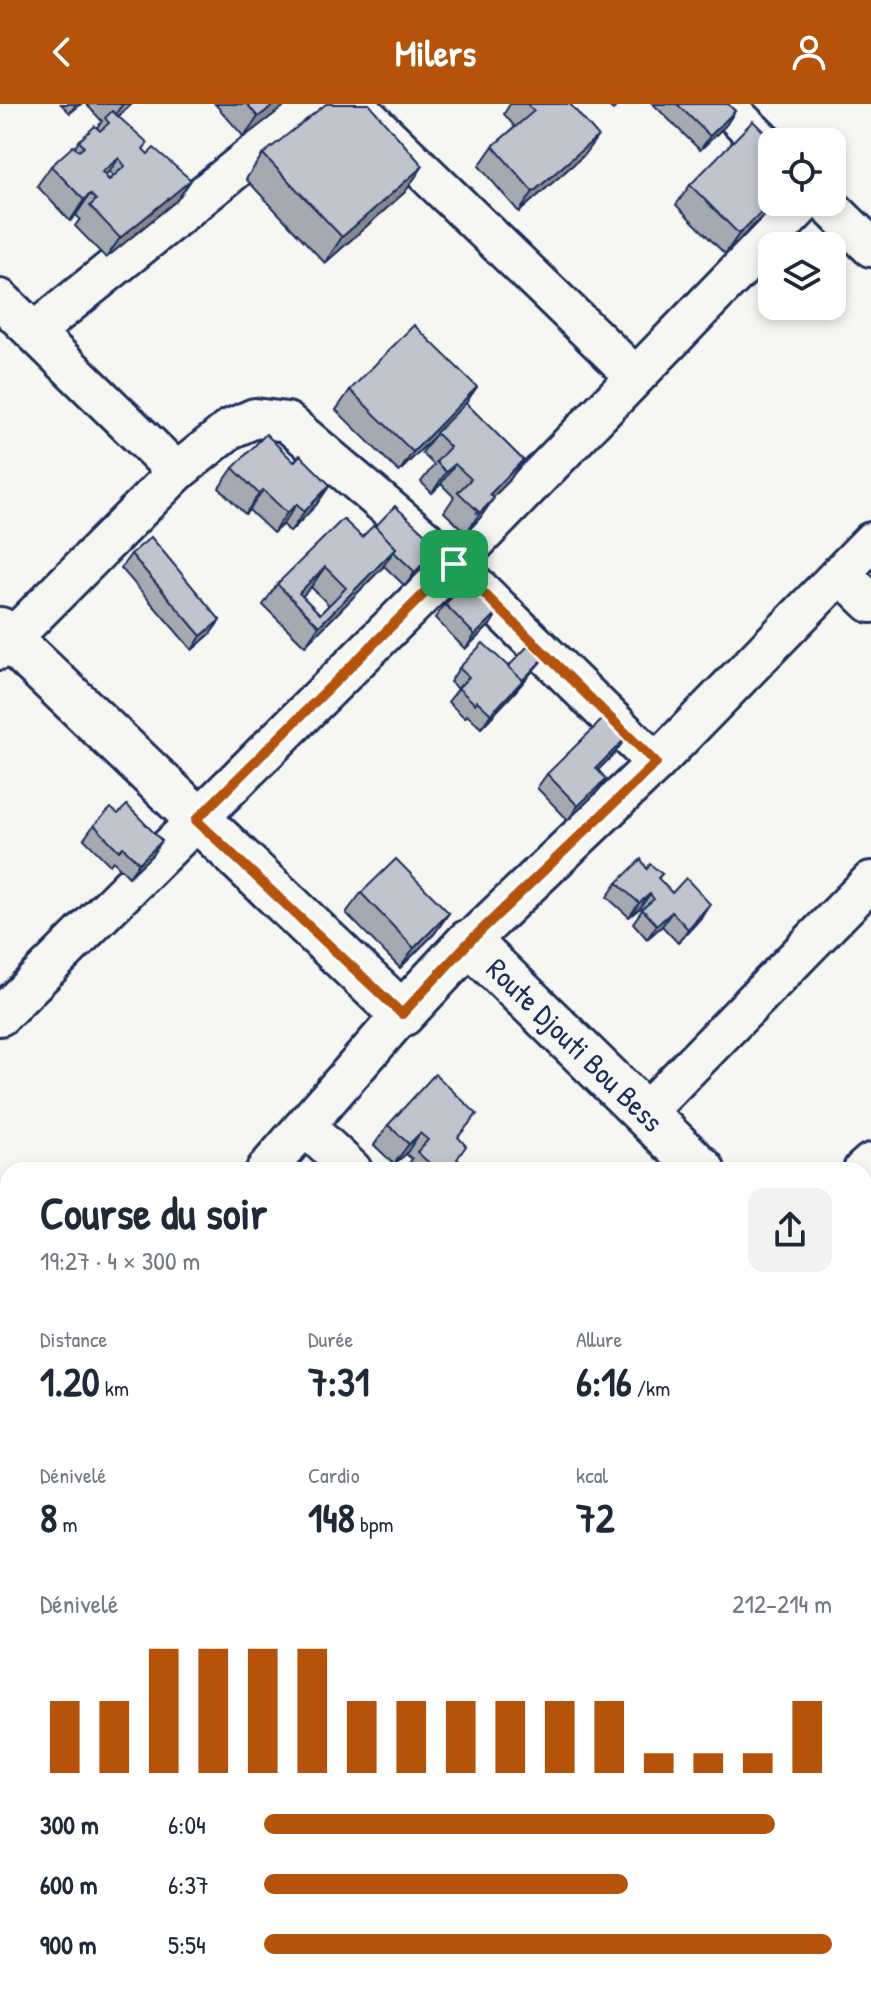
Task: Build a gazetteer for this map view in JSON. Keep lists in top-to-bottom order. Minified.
{"streets":{"main road":["Route Djouti Bou Bess"]},"page":{"header":"Milers","heading":["Course du soir","19:27 · 4 × 300 m"],"stats":[["Distance","1.20 km"],["Durée","7:31"],["Allure","6:16 /km"],["Dénivelé","8 m"],["Cardio","148 bpm"],["kcal","72"]],"chart":["Dénivelé","212–214 m"],"list":[{"name":"300 m","note":"6:04"},{"name":"600 m","note":"6:37"},{"name":"900 m","note":"5:54"}]}}
